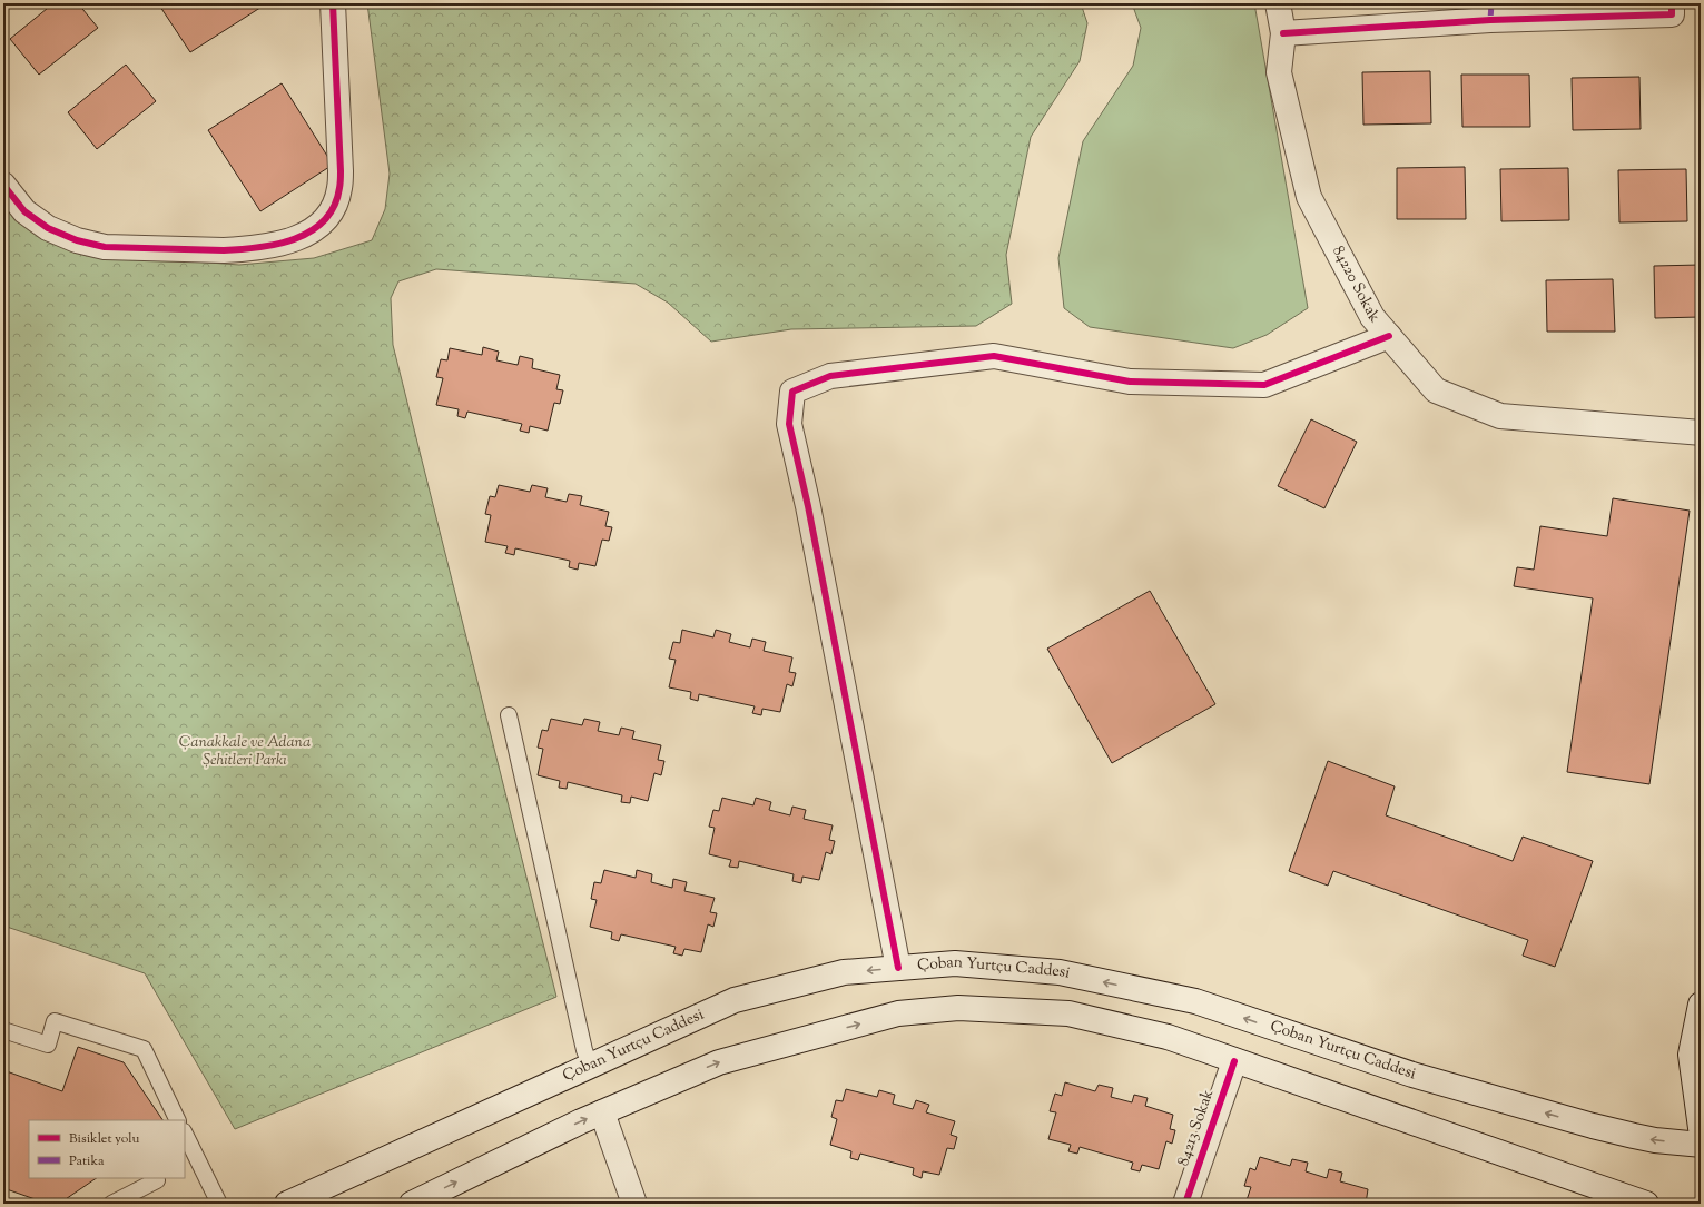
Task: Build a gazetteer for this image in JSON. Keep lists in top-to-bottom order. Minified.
{"streets":{"street":["84220 Sokak","Çoban Yurtçu Caddesi","84213 Sokak"]},"parks":["Çanakkale ve Adana Şehitleri Parkı"],"legend":["Bisiklet yolu","Patika"]}
